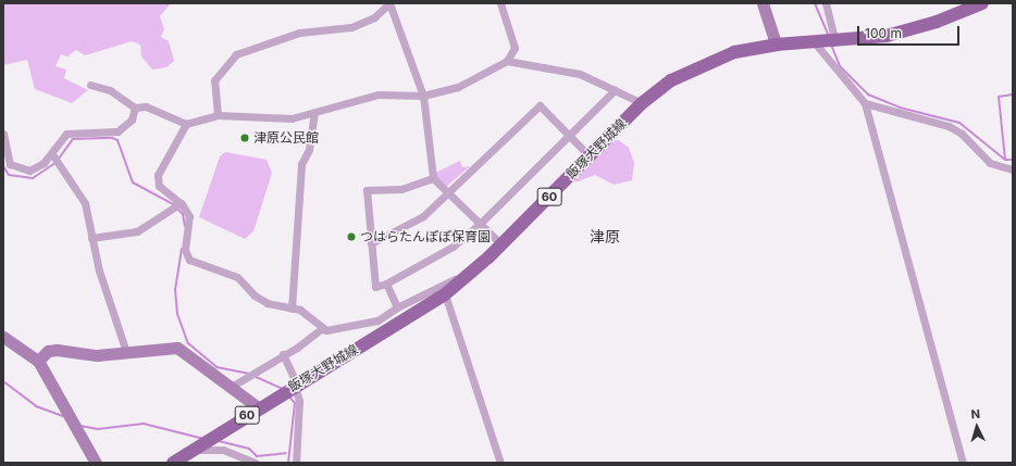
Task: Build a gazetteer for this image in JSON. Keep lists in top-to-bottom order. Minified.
{"streets":{"main road":["飯塚大野城線","60"]},"districts":["津原"],"places":["津原公民館","つはらたんぽぽ保育園"],"scale_bar":"100 m","north":"top"}
